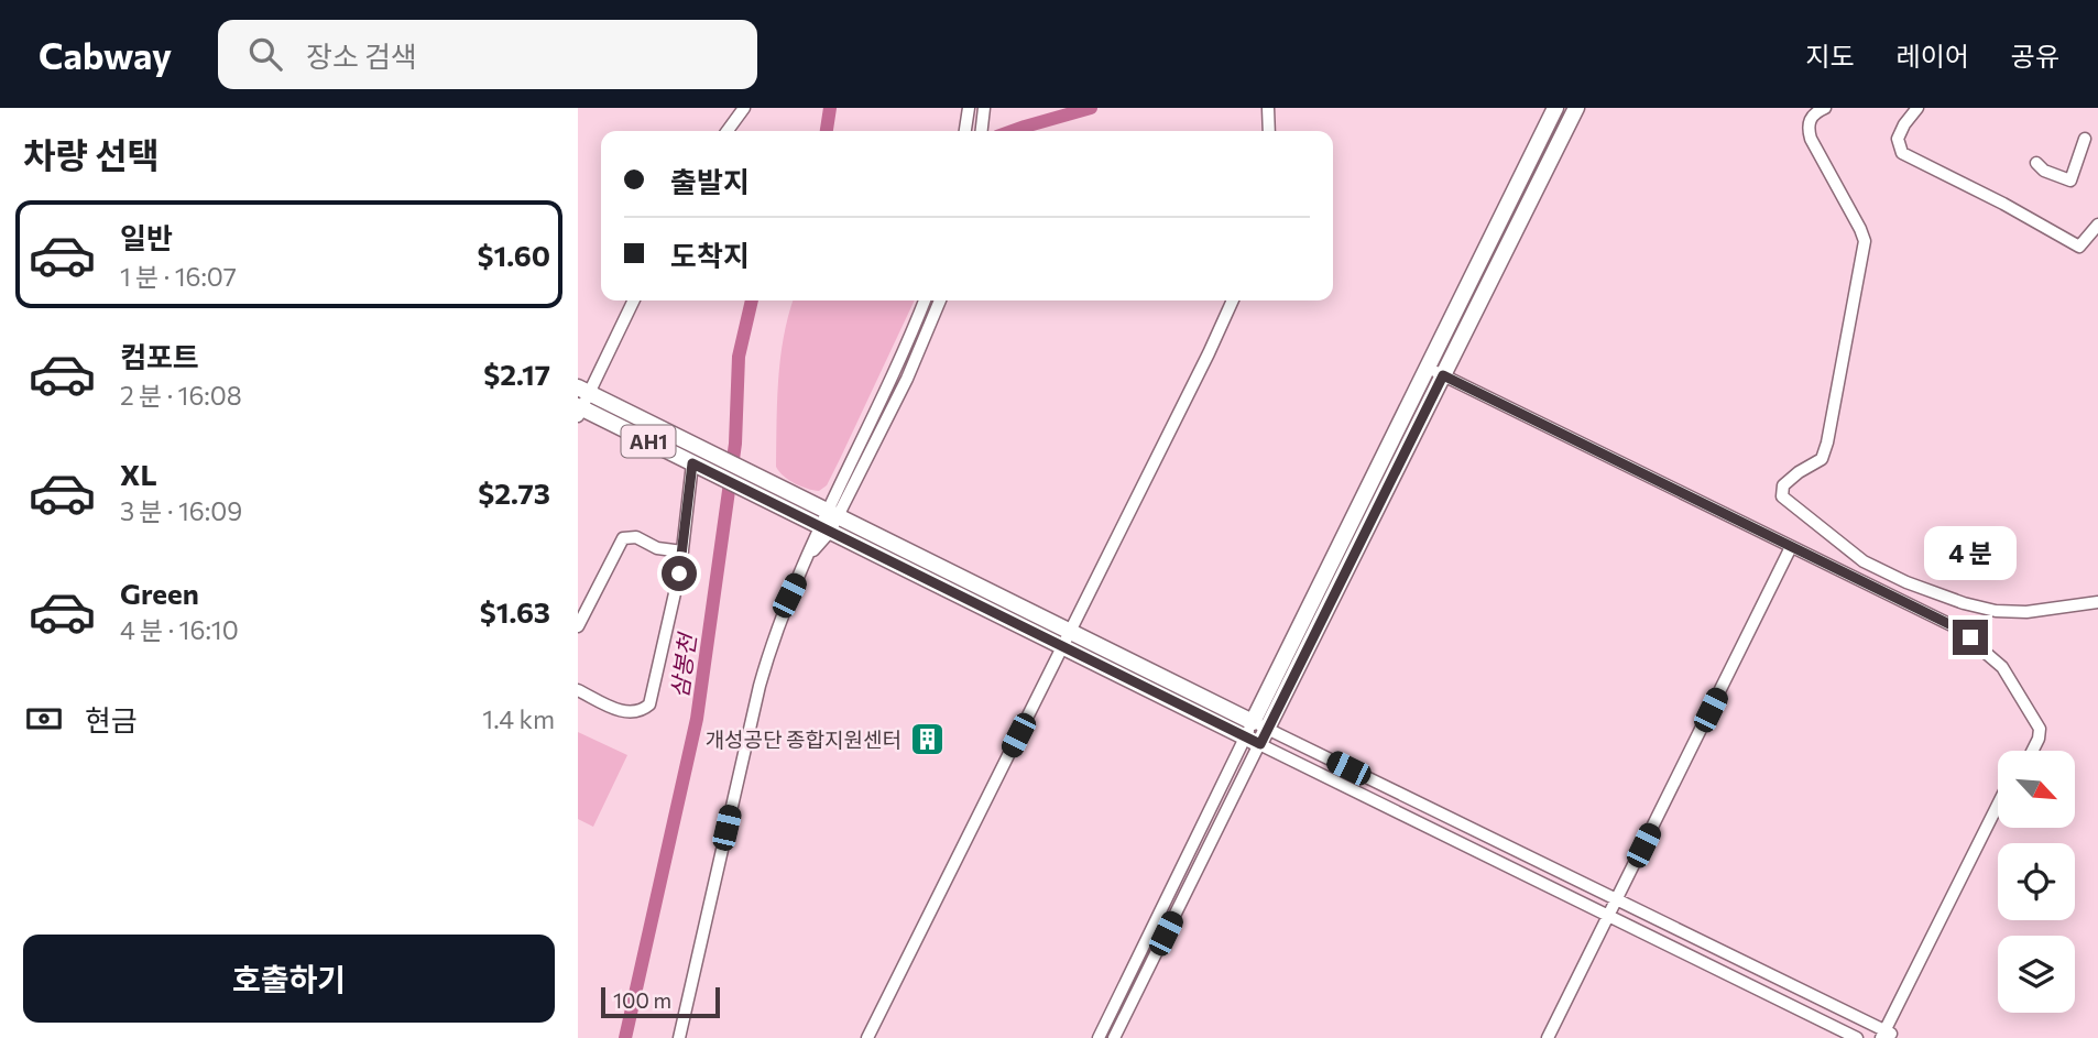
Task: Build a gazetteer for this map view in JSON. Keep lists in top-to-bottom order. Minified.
{"streets":{"main road":["AH1"]},"water":["삼봉천"],"places":{"building":["개성공단 종합지원센터"]},"scale_bar":"100 m","north":"bottom right","page":{"header":"Cabway","search":"장소 검색","nav":["지도","레이어","공유"],"heading":"차량 선택","banner":["출발지","도착지"],"list":[{"name":"일반","note":"1 분 · 16:07","value":"$1.60"},{"name":"컴포트","note":"2 분 · 16:08","value":"$2.17"},{"name":"XL","note":"3 분 · 16:09","value":"$2.73"},{"name":"Green","note":"4 분 · 16:10","value":"$1.63"}],"bubble":"4 분","pay":["현금","1.4 km"],"buttons":"호출하기","scale":"100 m"}}
